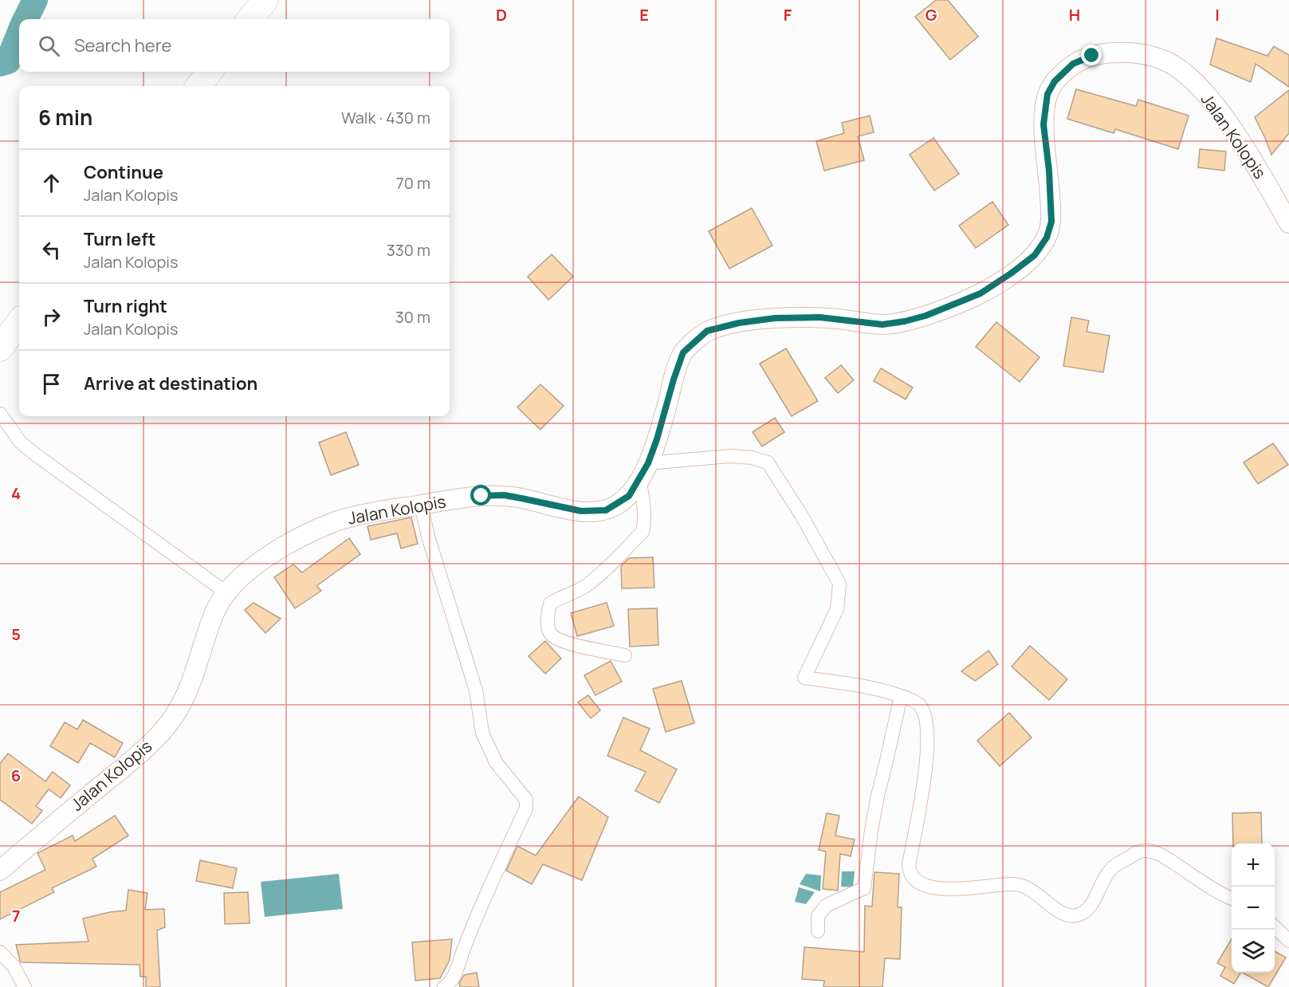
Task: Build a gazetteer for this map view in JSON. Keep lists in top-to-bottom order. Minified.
{"streets":{"street":["Jalan Kolopis"]},"page":{"search":"Search here","heading":["6 min","Walk · 430 m"],"list":[["Continue","Jalan Kolopis","70 m"],["Turn left","Jalan Kolopis","330 m"],["Turn right","Jalan Kolopis","30 m"],"Arrive at destination"],"map_buttons":["+","−"]},"grid":{"columns":["D","E","F","G","H","I"],"rows":["4","5","6","7"]}}
